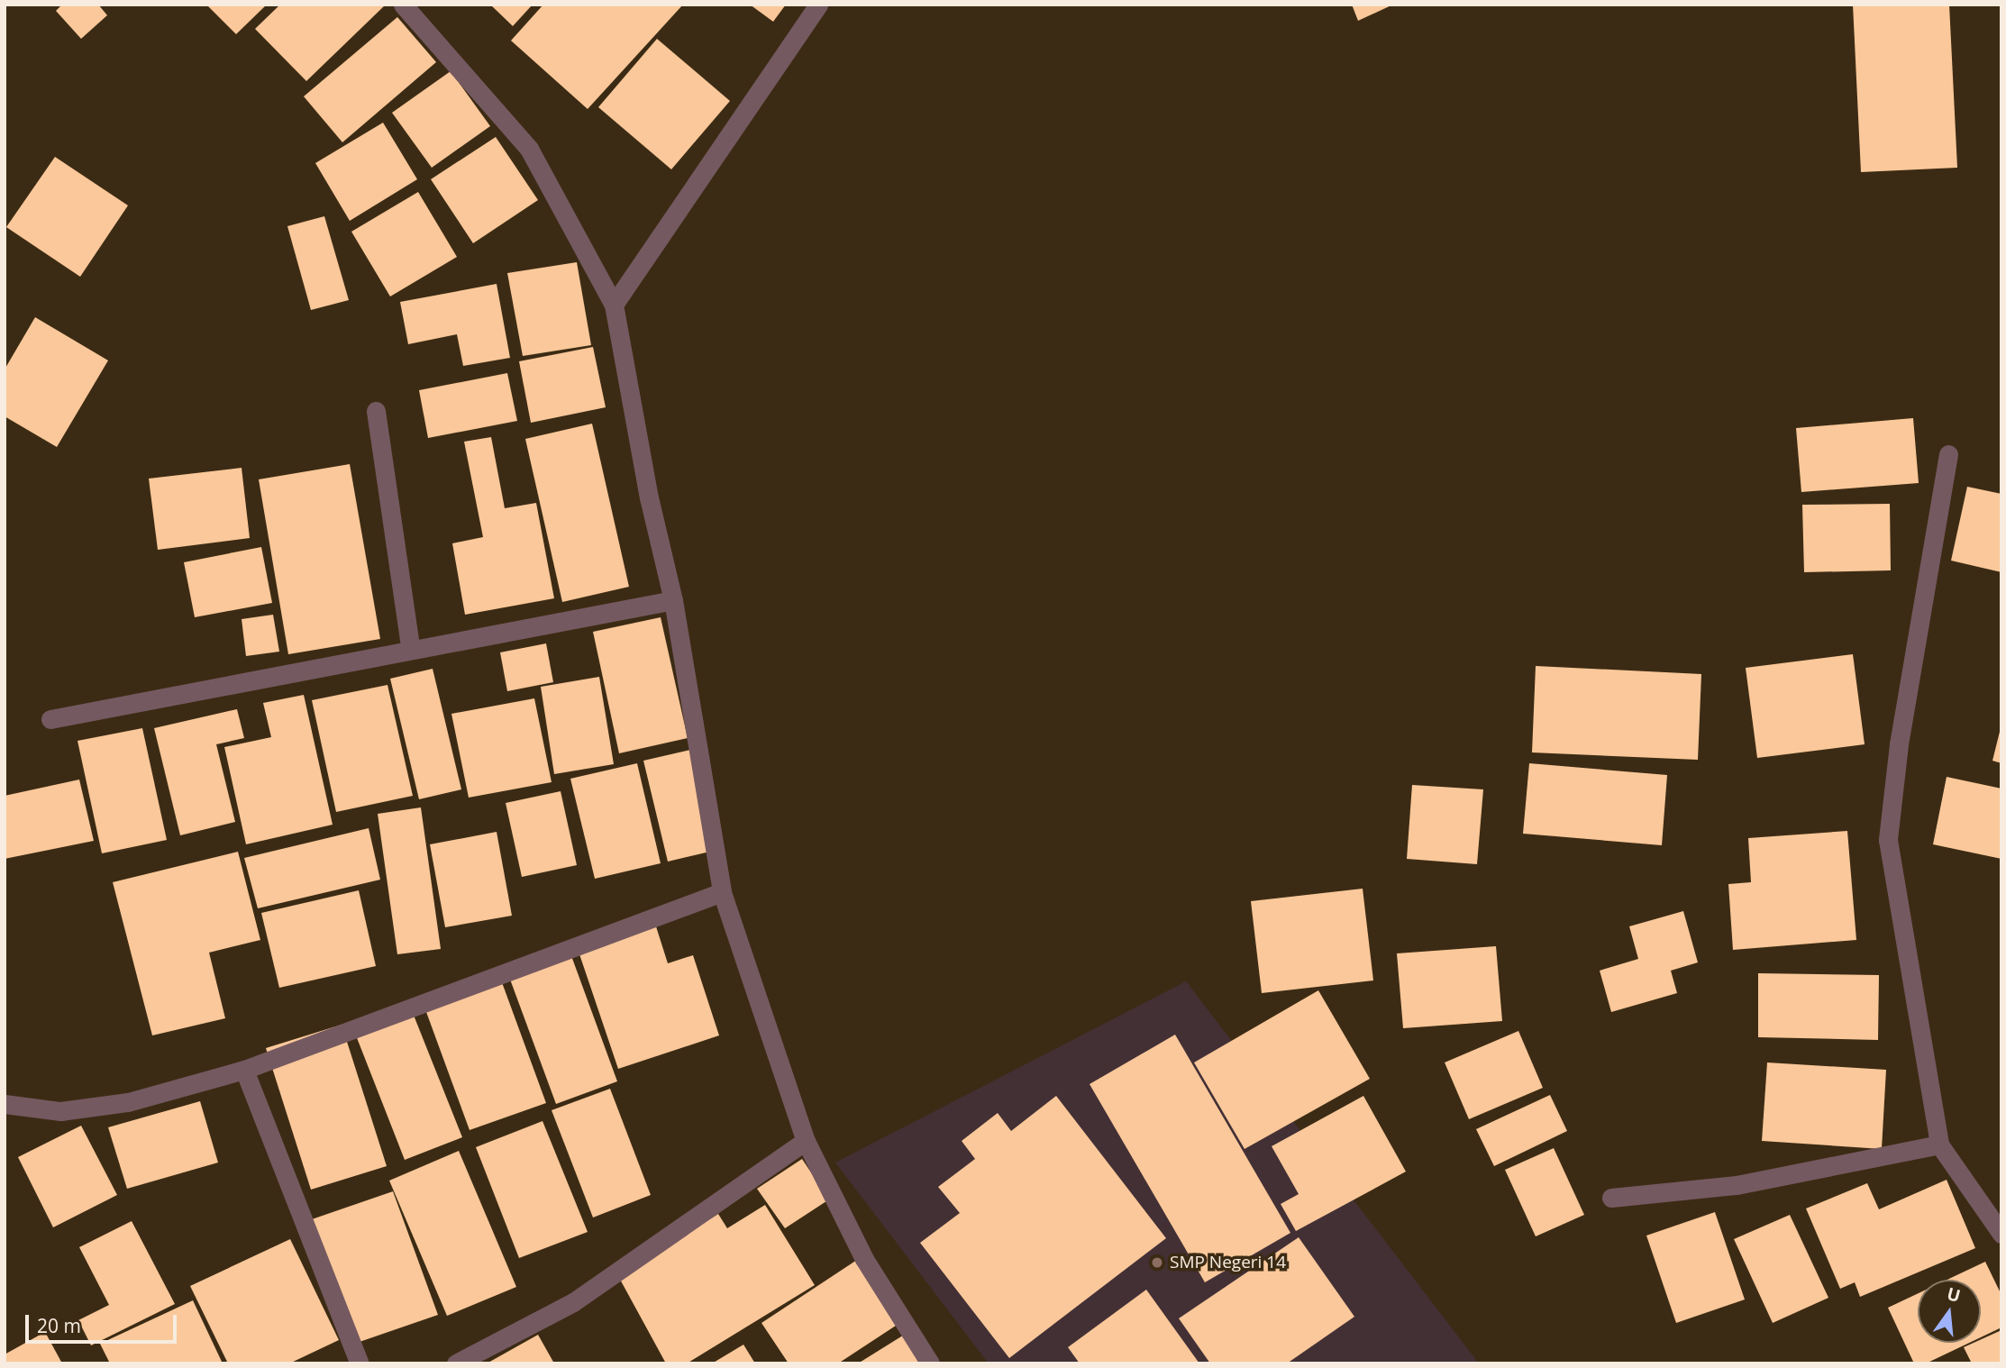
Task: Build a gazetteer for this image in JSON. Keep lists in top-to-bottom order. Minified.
{"places":["SMP Negeri 14"],"scale_bar":"20 m","north":"top"}
